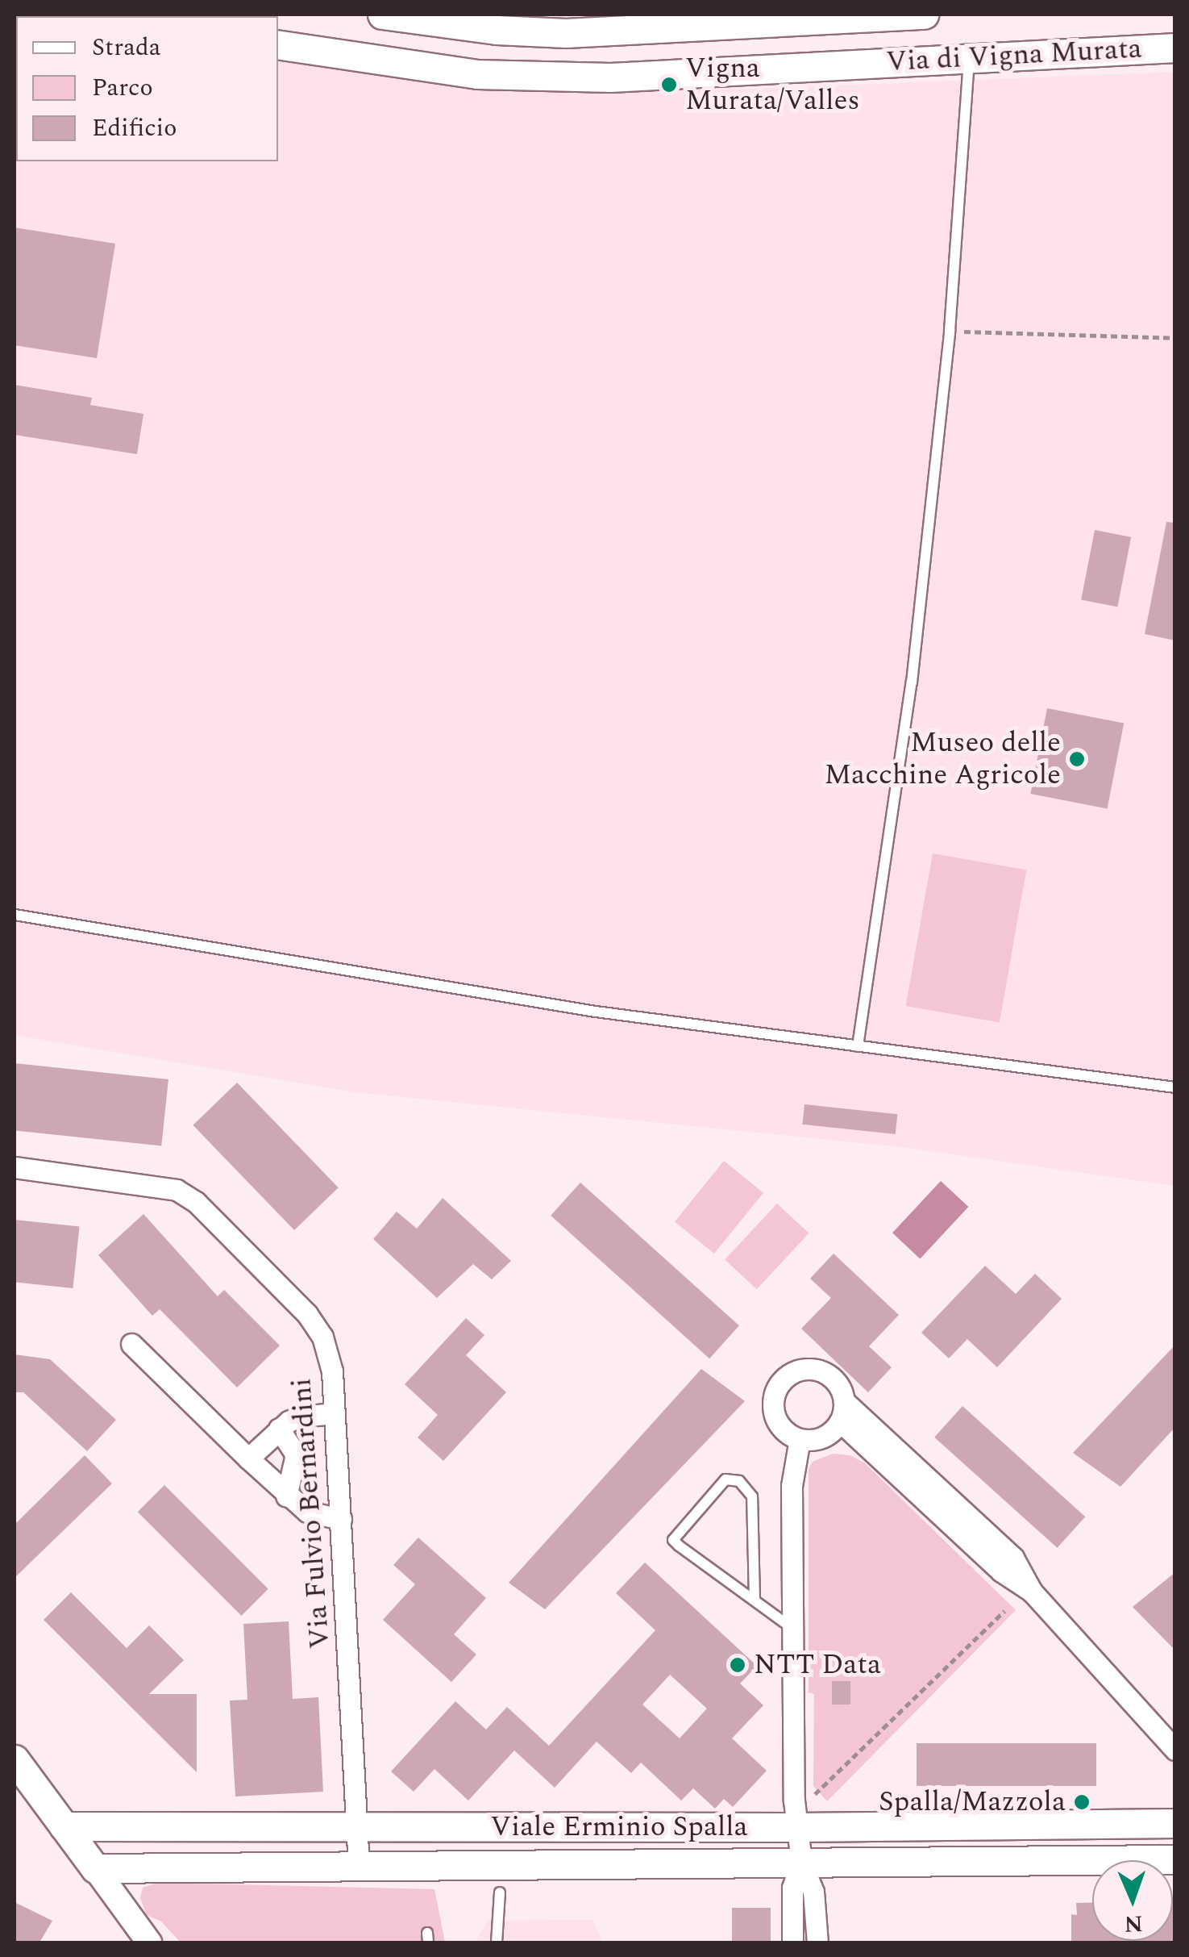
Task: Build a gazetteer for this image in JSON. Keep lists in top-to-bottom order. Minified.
{"streets":{"main road":["Via di Vigna Murata","Viale Erminio Spalla"],"street":["Via Fulvio Bernardini"]},"crossings":[["Via Fulvio Bernardini","Viale Erminio Spalla"]],"places":["Vigna Murata/Valles","Museo delle Macchine Agricole","NTT Data","Spalla/Mazzola"],"legend":["Strada","Parco","Edificio"],"north":"bottom"}
